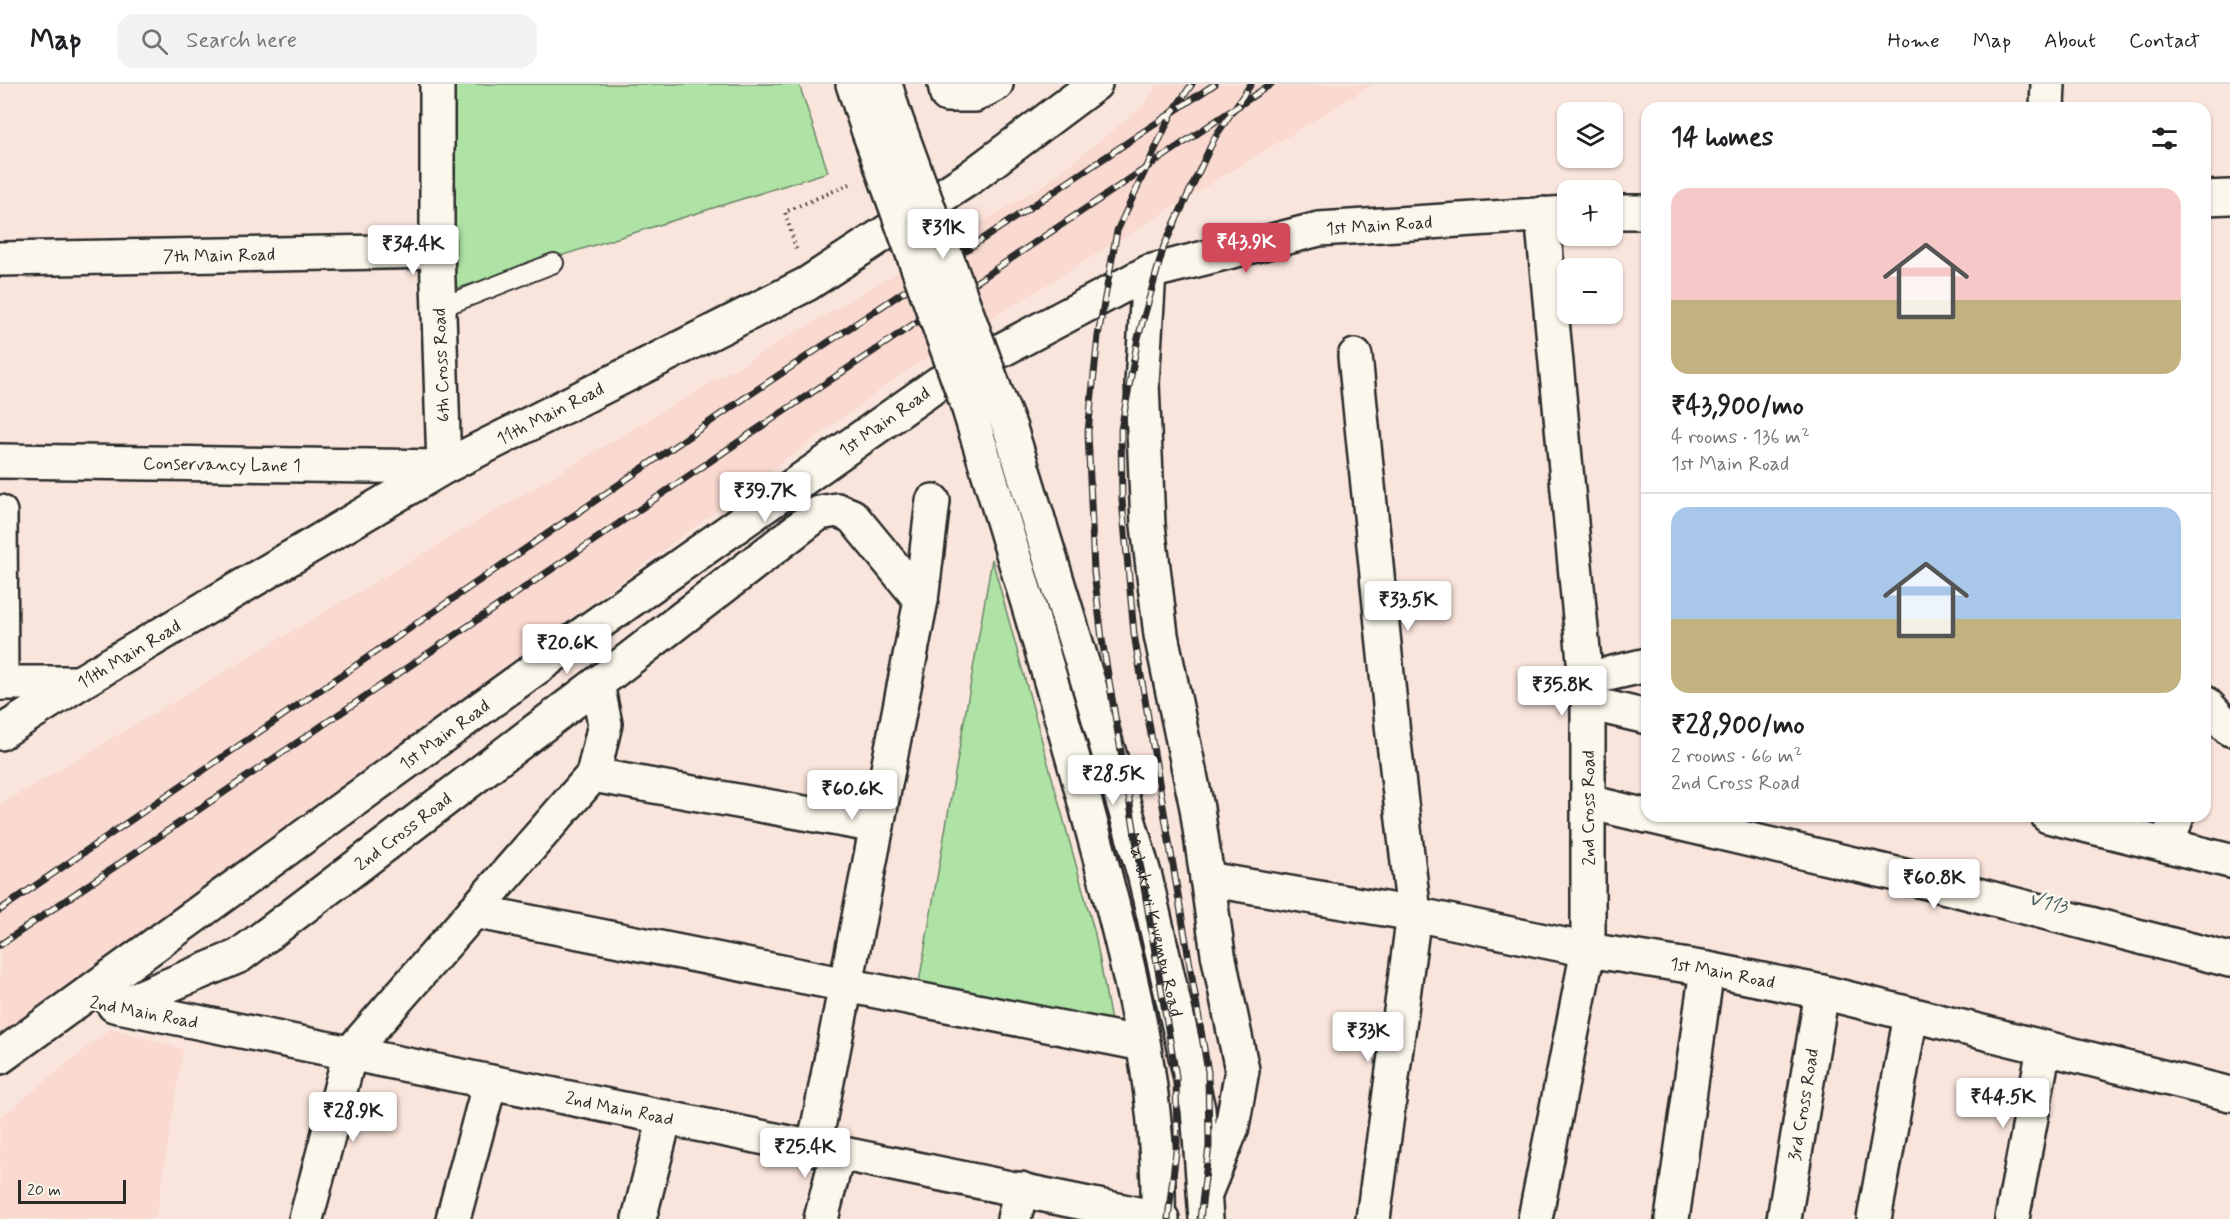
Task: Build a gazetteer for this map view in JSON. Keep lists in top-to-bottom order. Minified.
{"streets":{"street":["1st Main Road","7th Main Road","6th Cross Road","11th Main Road","Conservancy Lane 1","2nd Cross Road","Mahakavi Kuvempu Road","2nd Main Road","3rd Cross Road"]},"crossings":[["1st Main Road","2nd Cross Road"],["1st Main Road","2nd Main Road"],["1st Main Road","3rd Cross Road"],["7th Main Road","6th Cross Road"],["6th Cross Road","11th Main Road"],["6th Cross Road","Conservancy Lane 1"],["11th Main Road","Conservancy Lane 1"],["2nd Cross Road","2nd Main Road"],["Mahakavi Kuvempu Road","2nd Main Road"]],"water":["V113"],"scale_bar":"20 m","page":{"header":"Map","search":"Search here","nav":["Home","Map","About","Contact"],"map_buttons":["+","−"],"heading":"14 homes","list":[{"name":"₹43,900/mo","note":"4 rooms · 136 m² · 1st Main Road"},{"name":"₹28,900/mo","note":"2 rooms · 66 m² · 2nd Cross Road"}],"price":["₹31K","₹43.9K","₹34.4K","₹39.7K","₹33.5K","₹20.6K","₹35.8K","₹28.5K","₹60.6K","₹60.8K","₹33K","₹44.5K","₹28.9K","₹25.4K"],"scale":"20 m"}}
